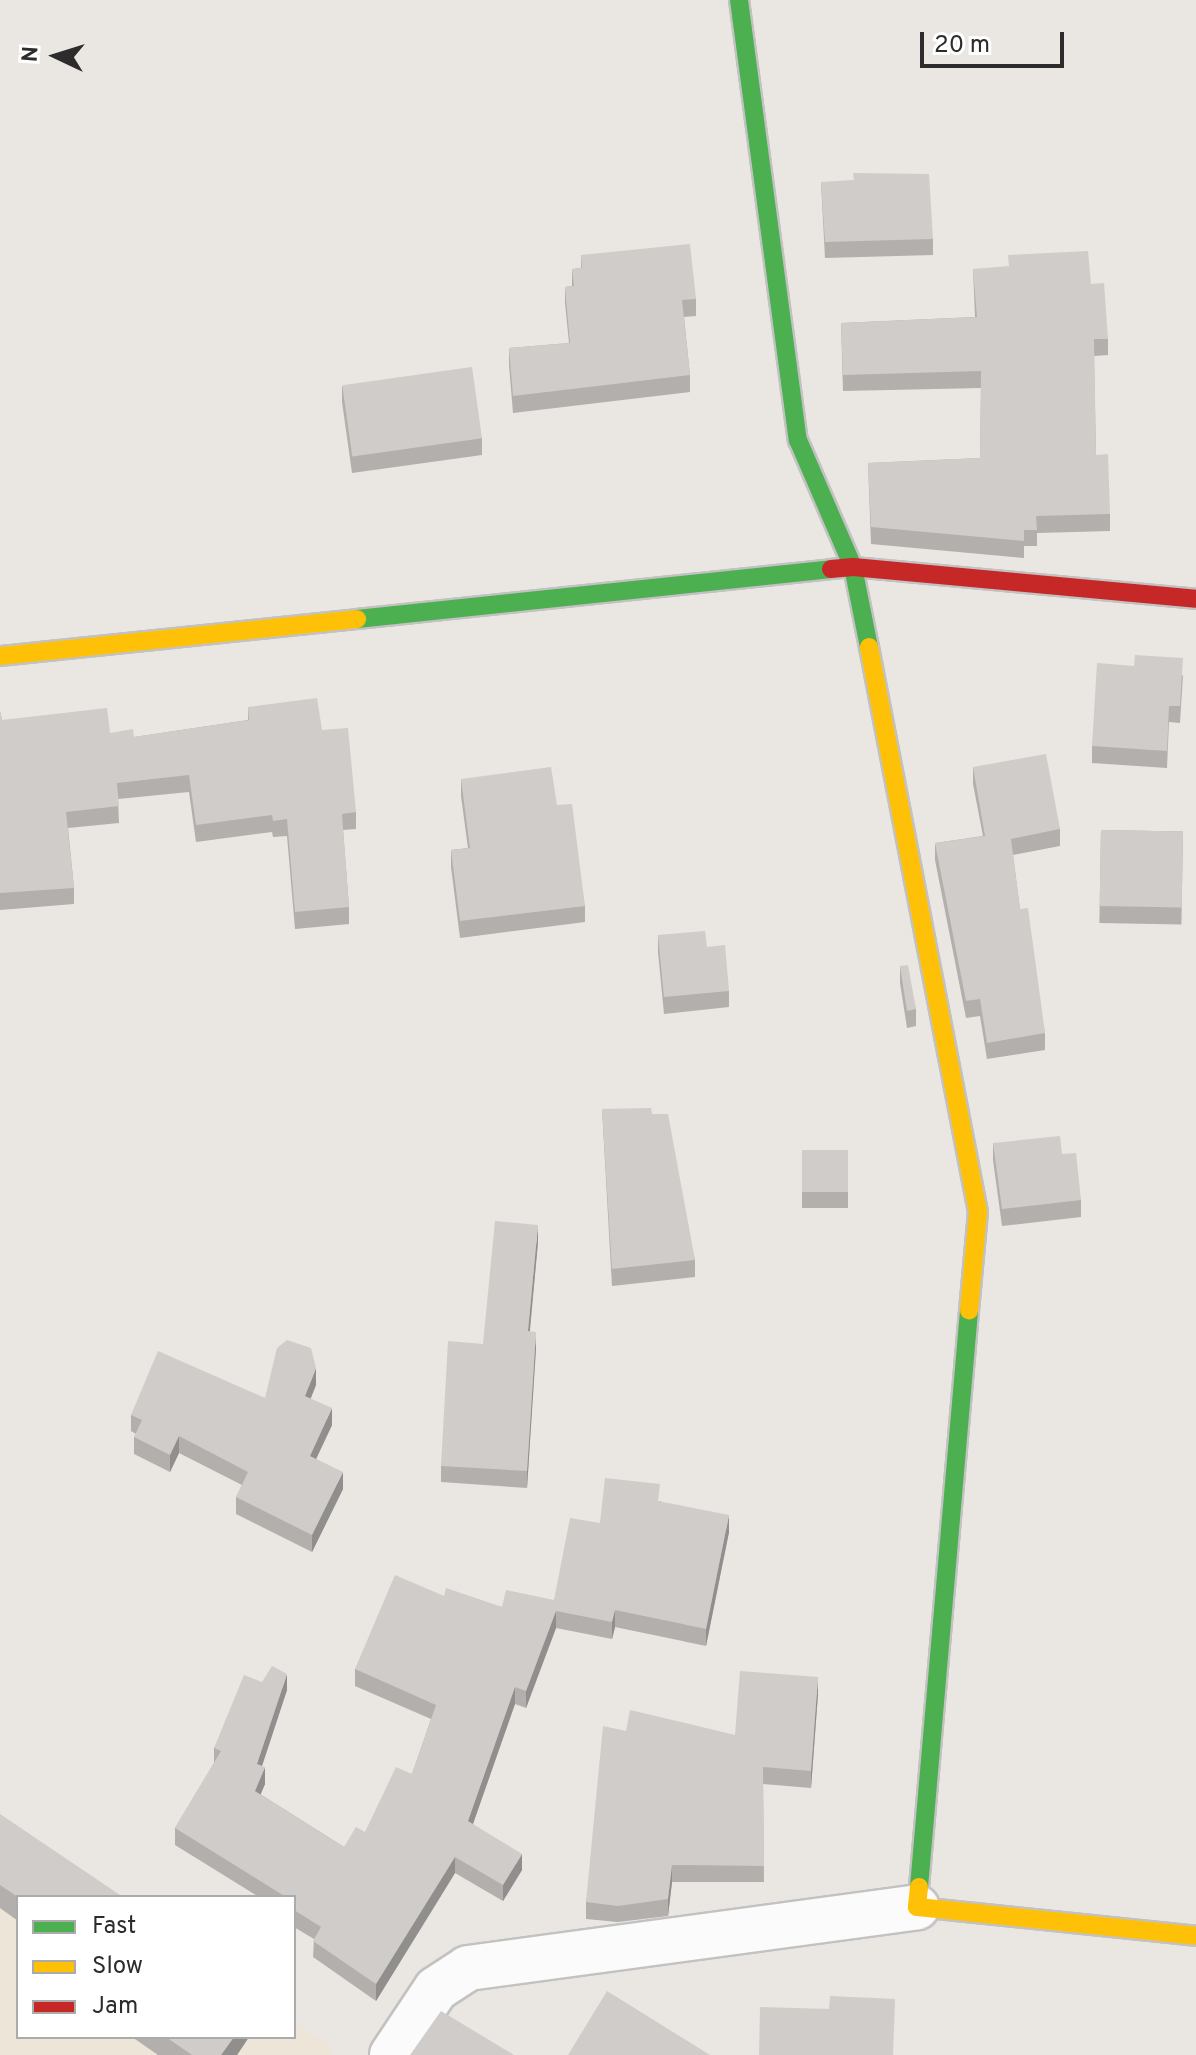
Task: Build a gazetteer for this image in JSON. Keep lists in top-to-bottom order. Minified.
{"legend":["Fast","Slow","Jam"],"scale_bar":"20 m","north":"left"}
